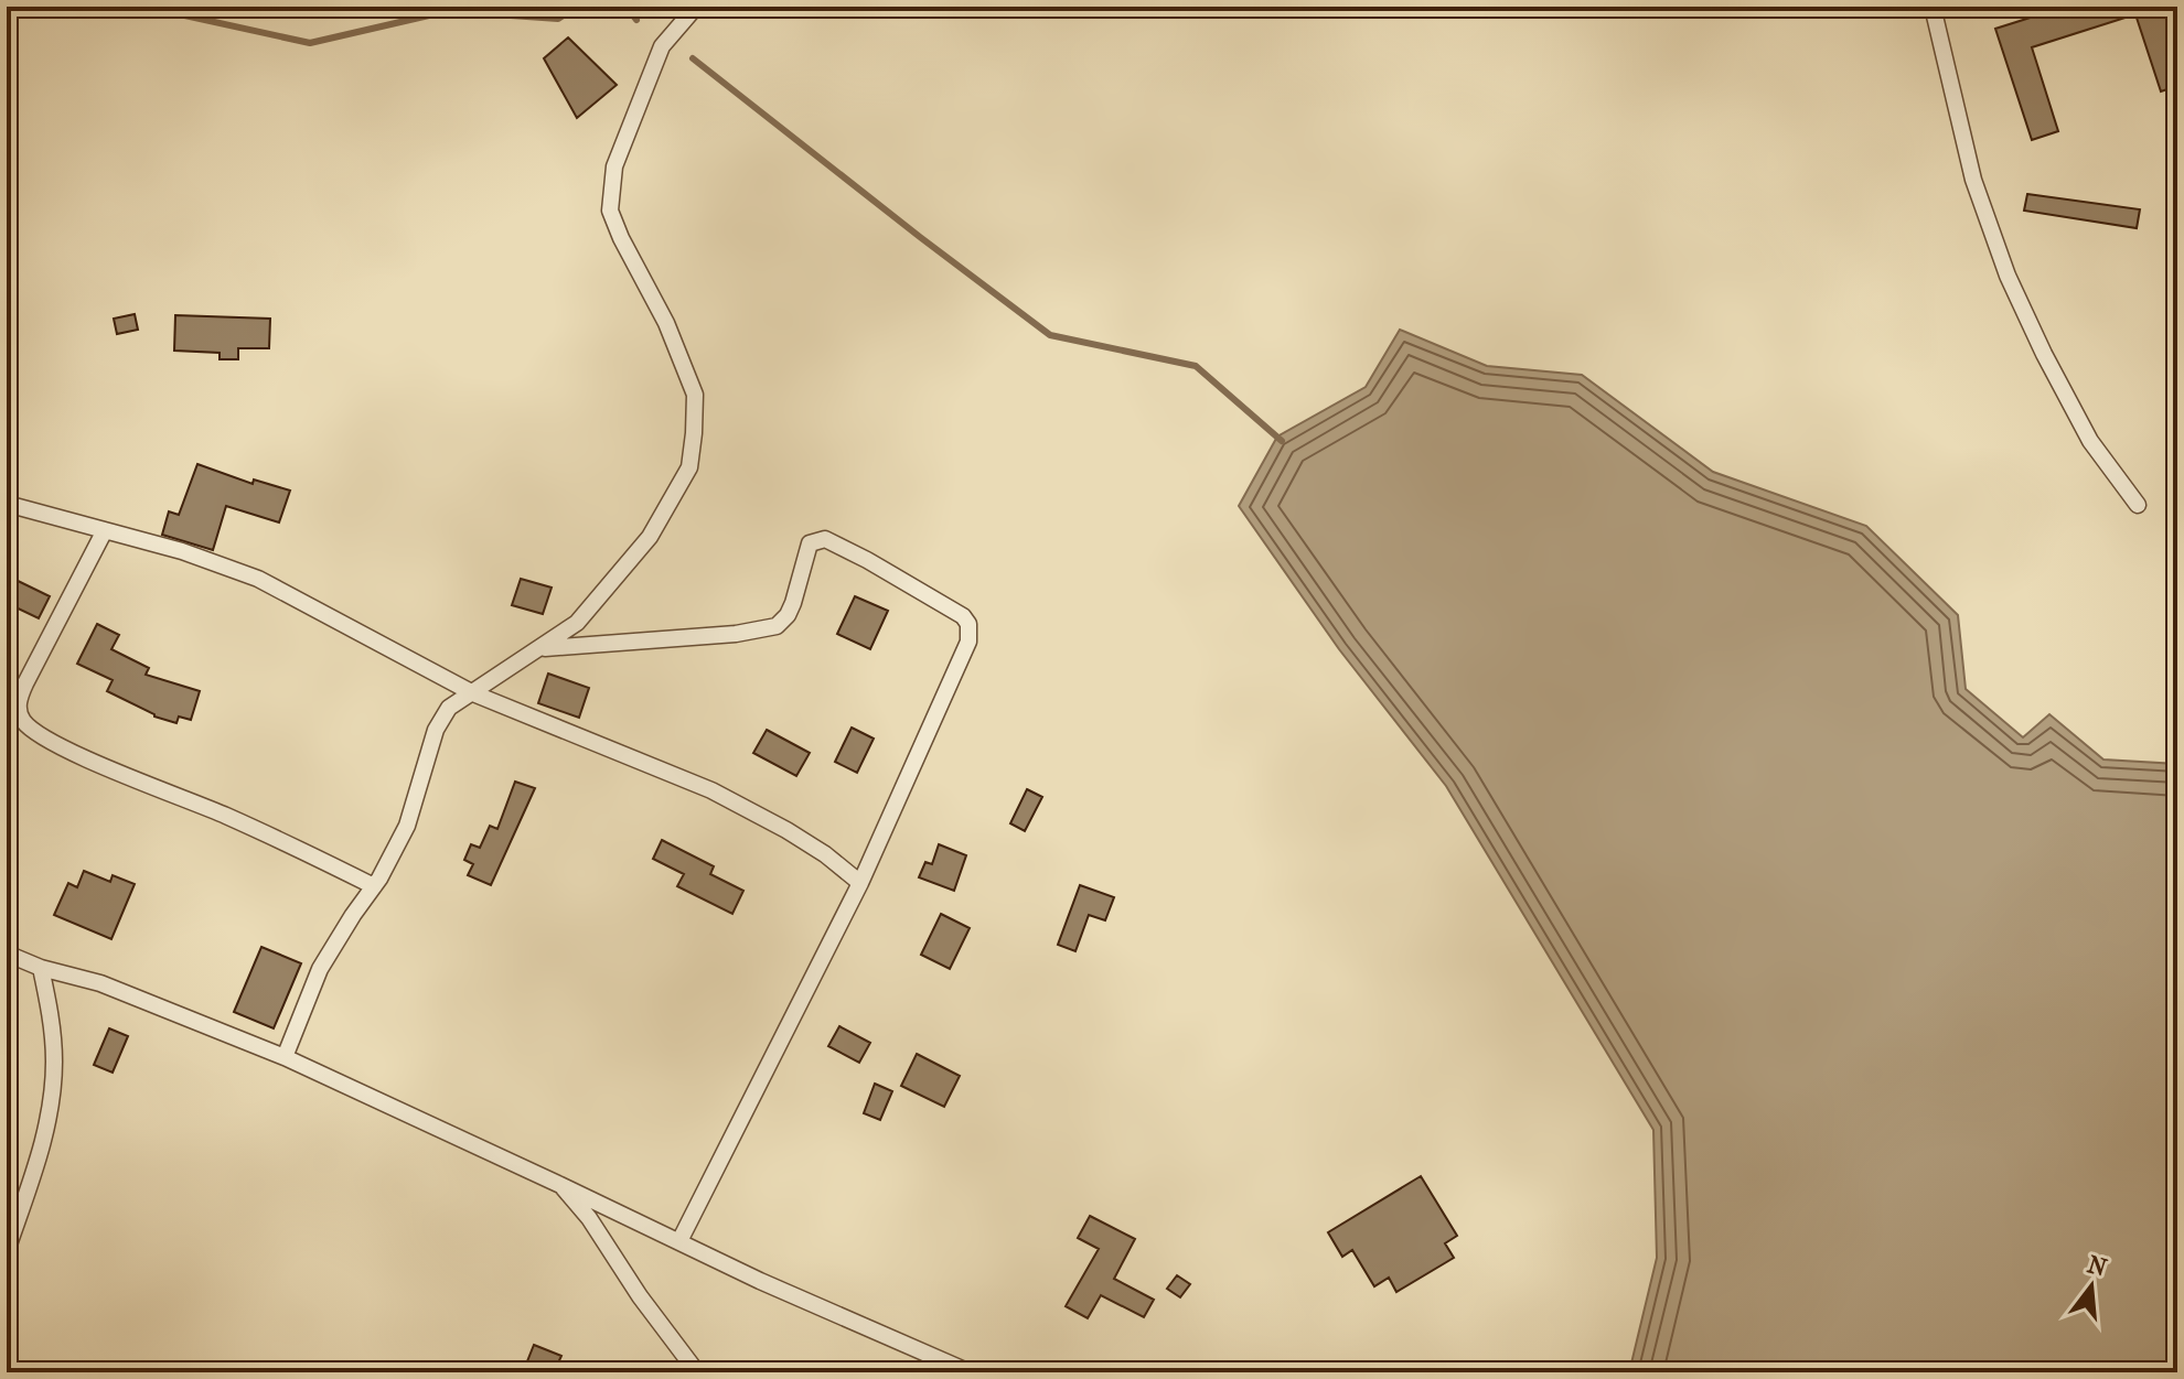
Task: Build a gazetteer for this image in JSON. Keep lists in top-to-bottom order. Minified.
{"north":"top"}
